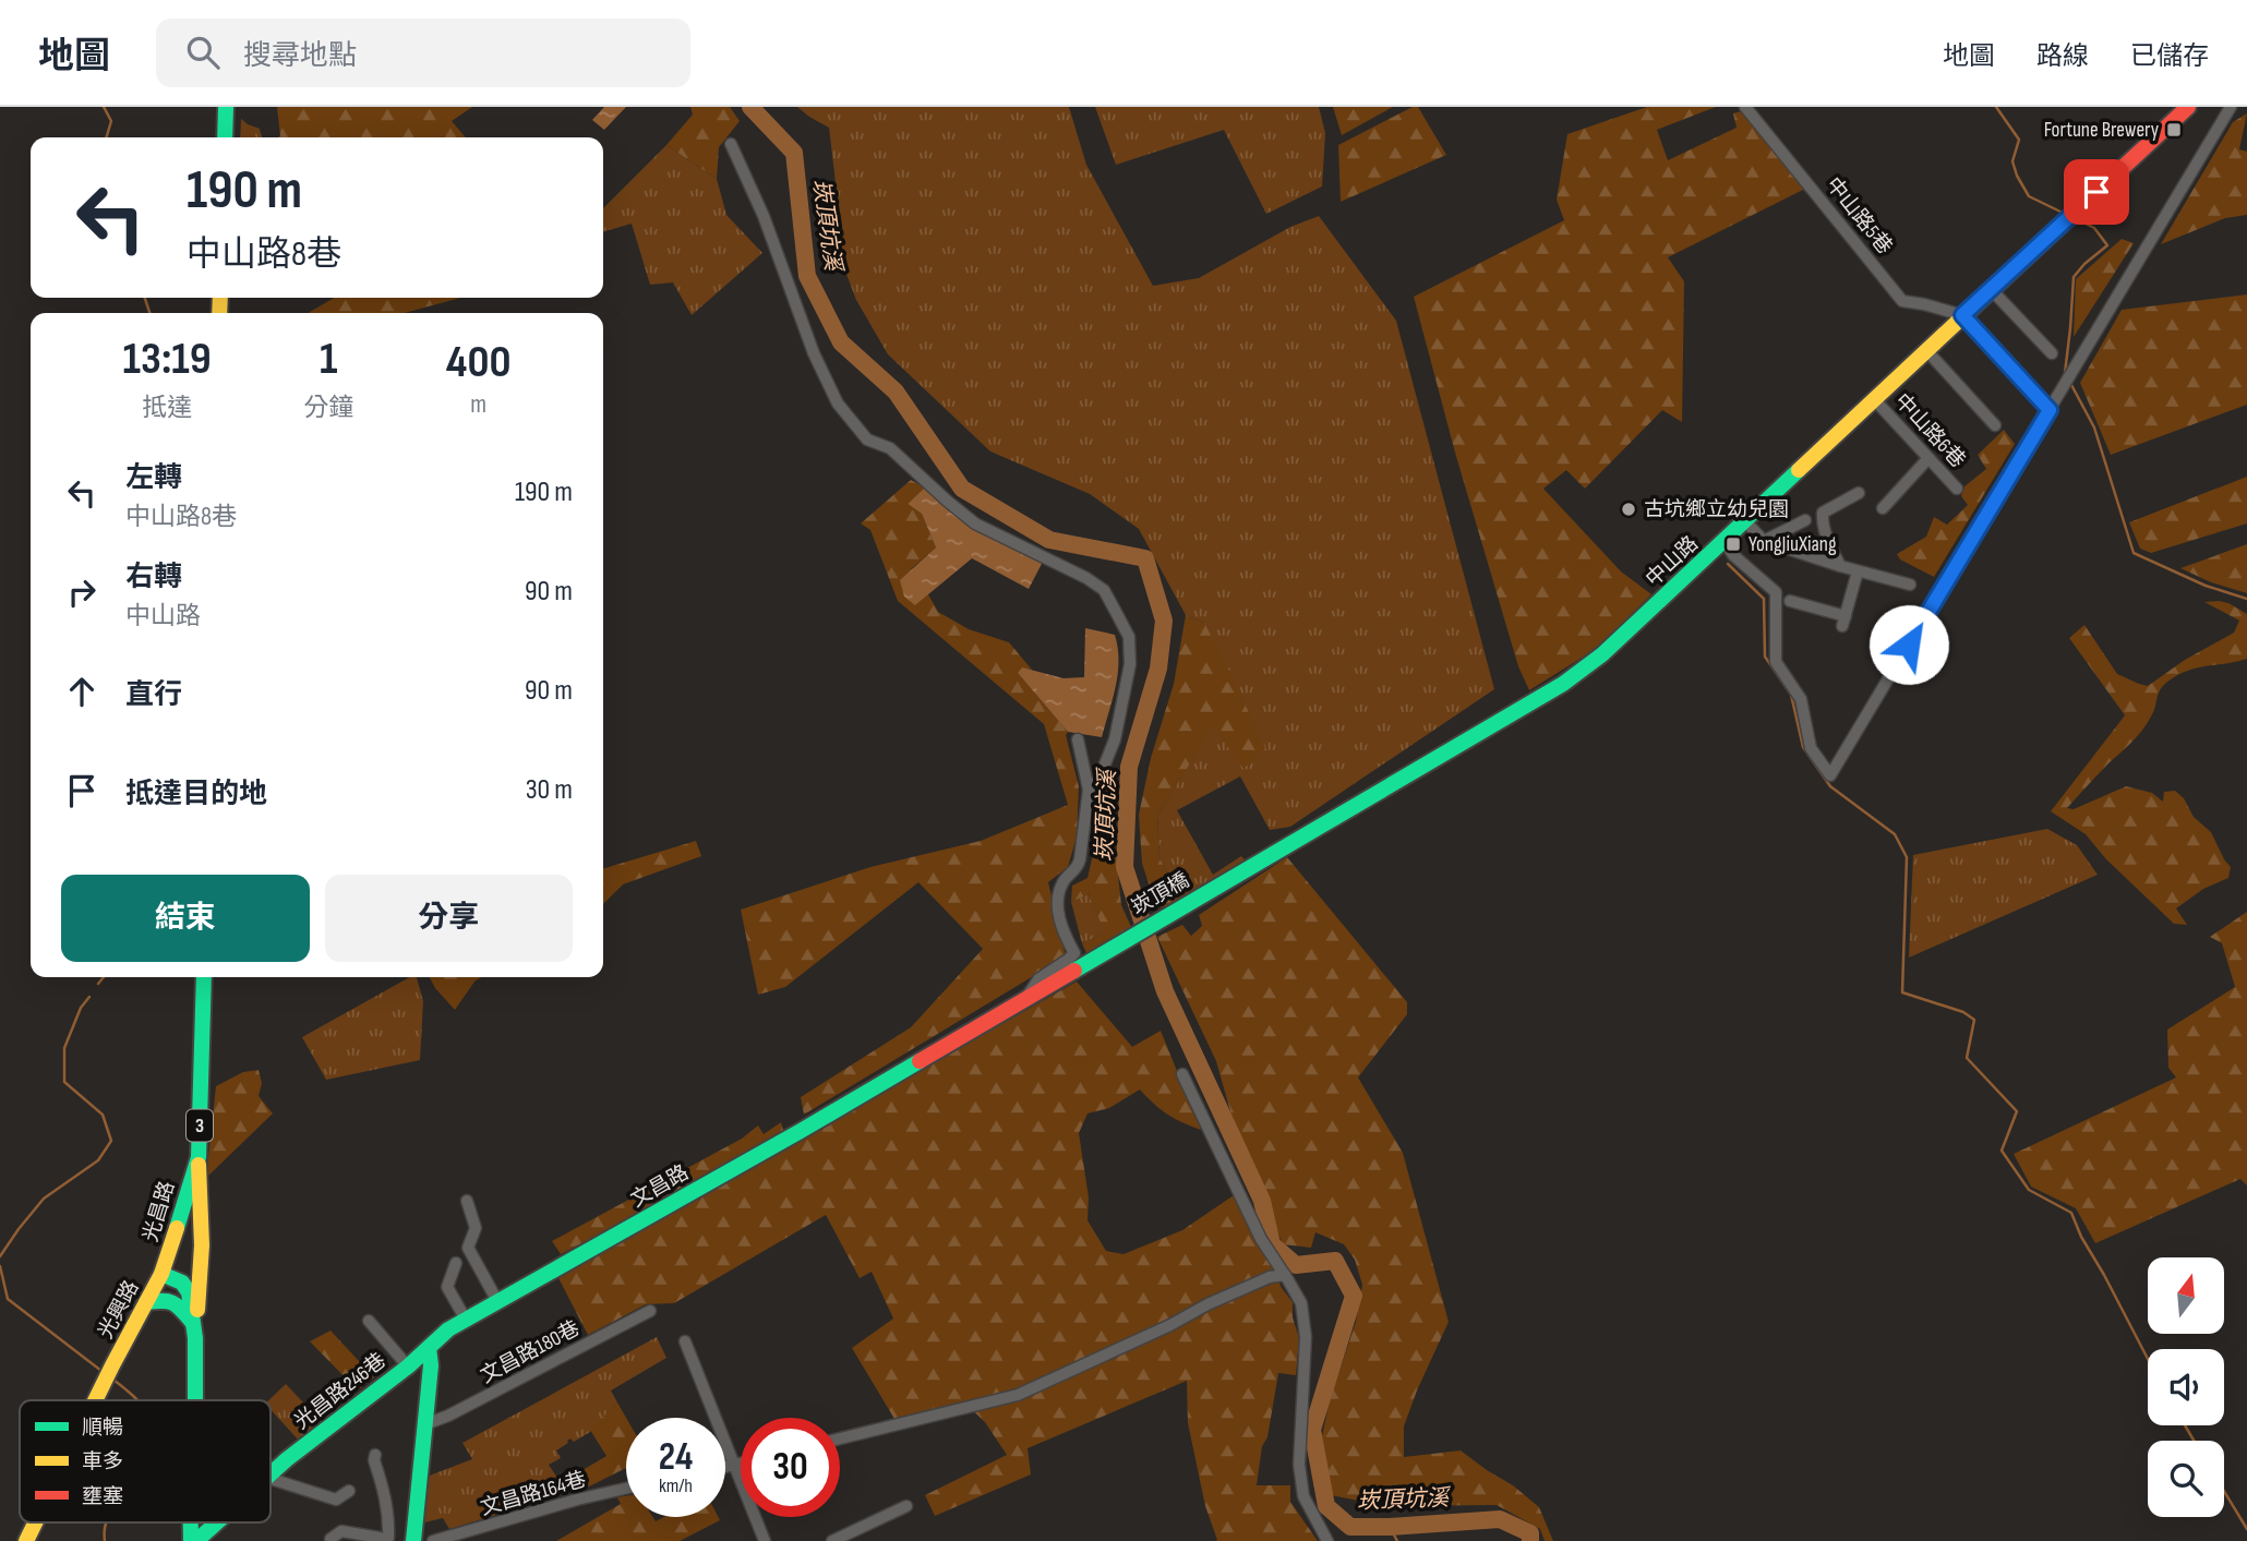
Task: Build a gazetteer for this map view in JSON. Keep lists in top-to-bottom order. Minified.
{"streets":{"main road":["中山路","崁頂橋","3","文昌路","光昌路","光興路","光昌路246巷"],"street":["中山路5巷","中山路6巷","文昌路180巷","文昌路164巷"]},"crossings":[["中山路5巷","中山路"],["中山路6巷","中山路"],["中山路","崁頂橋"],["崁頂橋","文昌路"],["文昌路","光昌路246巷"],["光昌路","光興路"]],"water":["崁頂坑溪"],"places":{"transit":["Fortune Brewery","YongJiuXiang"],"other":["古坑鄉立幼兒園"]},"legend":["順暢","車多","壅塞"],"north":"top","page":{"header":"地圖","search":"搜尋地點","nav":["地圖","路線","已儲存"],"turn":["190 m","中山路8巷"],"eta":["13:19","抵達","1","分鐘","400","m"],"list":[{"name":"左轉","note":"中山路8巷","value":"190 m"},{"name":"右轉","note":"中山路","value":"90 m"},{"name":"直行","value":"90 m"},{"name":"抵達目的地","value":"30 m"}],"buttons":["結束","分享"],"speed":"24 km/h","limit":"30"}}
